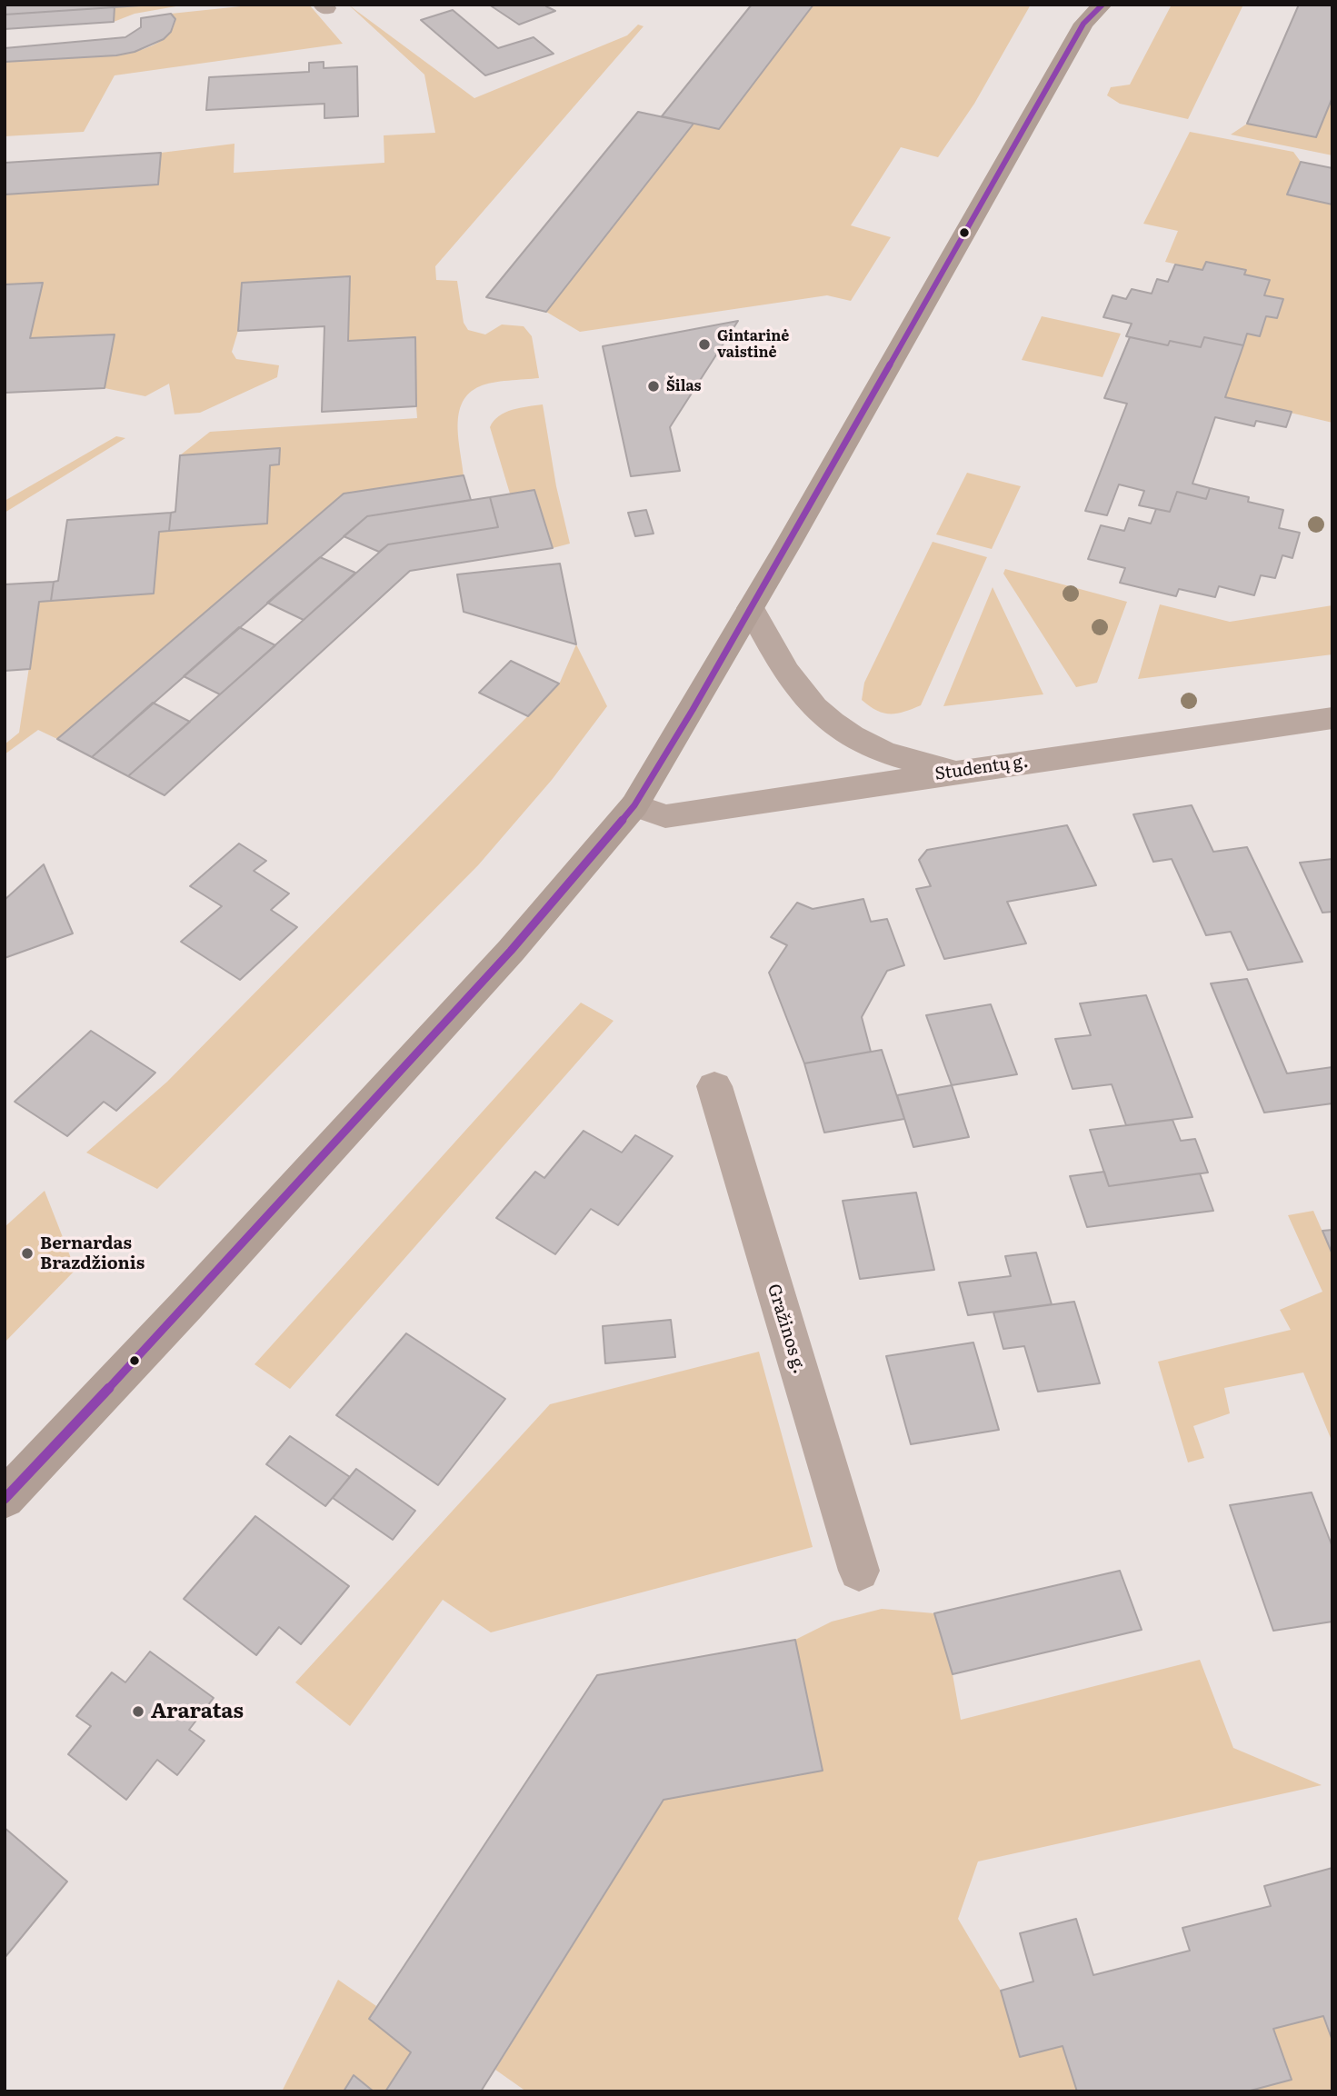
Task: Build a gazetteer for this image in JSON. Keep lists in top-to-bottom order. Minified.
{"streets":{"street":["Studentų g.","Gražinos g."]},"places":["Gintarinė vaistinė","Šilas","Bernardas Brazdžionis","Araratas"]}
